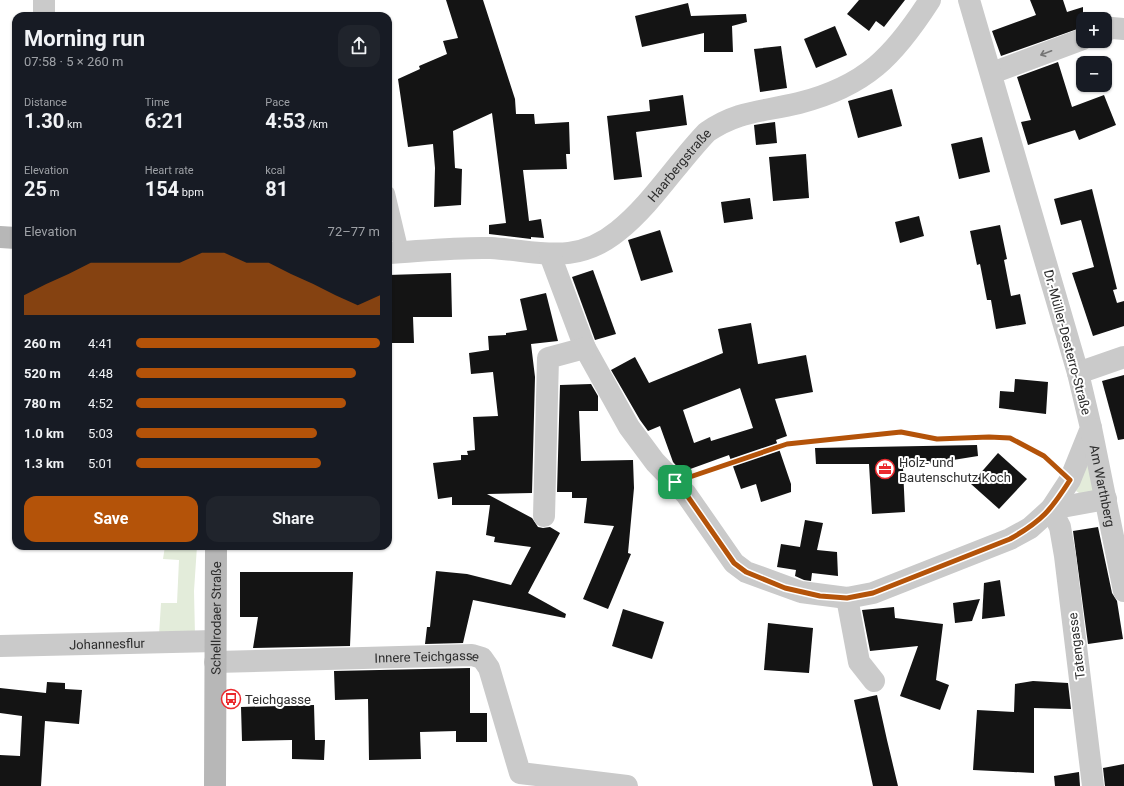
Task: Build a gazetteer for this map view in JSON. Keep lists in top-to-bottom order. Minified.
{"streets":{"street":["Haarbergstraße","Dr.-Müller-Desterro-Straße","Am Warthberg","Schellrodaer Straße","Johannesflur","Tatengasse","Innere Teichgasse"]},"crossings":[["Haarbergstraße","Dr.-Müller-Desterro-Straße"],["Dr.-Müller-Desterro-Straße","Am Warthberg"],["Dr.-Müller-Desterro-Straße","Tatengasse"],["Schellrodaer Straße","Johannesflur"],["Schellrodaer Straße","Innere Teichgasse"]],"places":{"office":["Holz- und Bautenschutz Koch"],"bus stop":["Teichgasse"]},"page":{"map_buttons":["+","−"],"heading":["Morning run","07:58 · 5 × 260 m"],"stats":[["Distance","1.30 km"],["Time","6:21"],["Pace","4:53 /km"],["Elevation","25 m"],["Heart rate","154 bpm"],["kcal","81"]],"chart":["Elevation","72–77 m"],"list":[{"name":"260 m","note":"4:41"},{"name":"520 m","note":"4:48"},{"name":"780 m","note":"4:52"},{"name":"1.0 km","note":"5:03"},{"name":"1.3 km","note":"5:01"}],"buttons":["Save","Share"]}}
